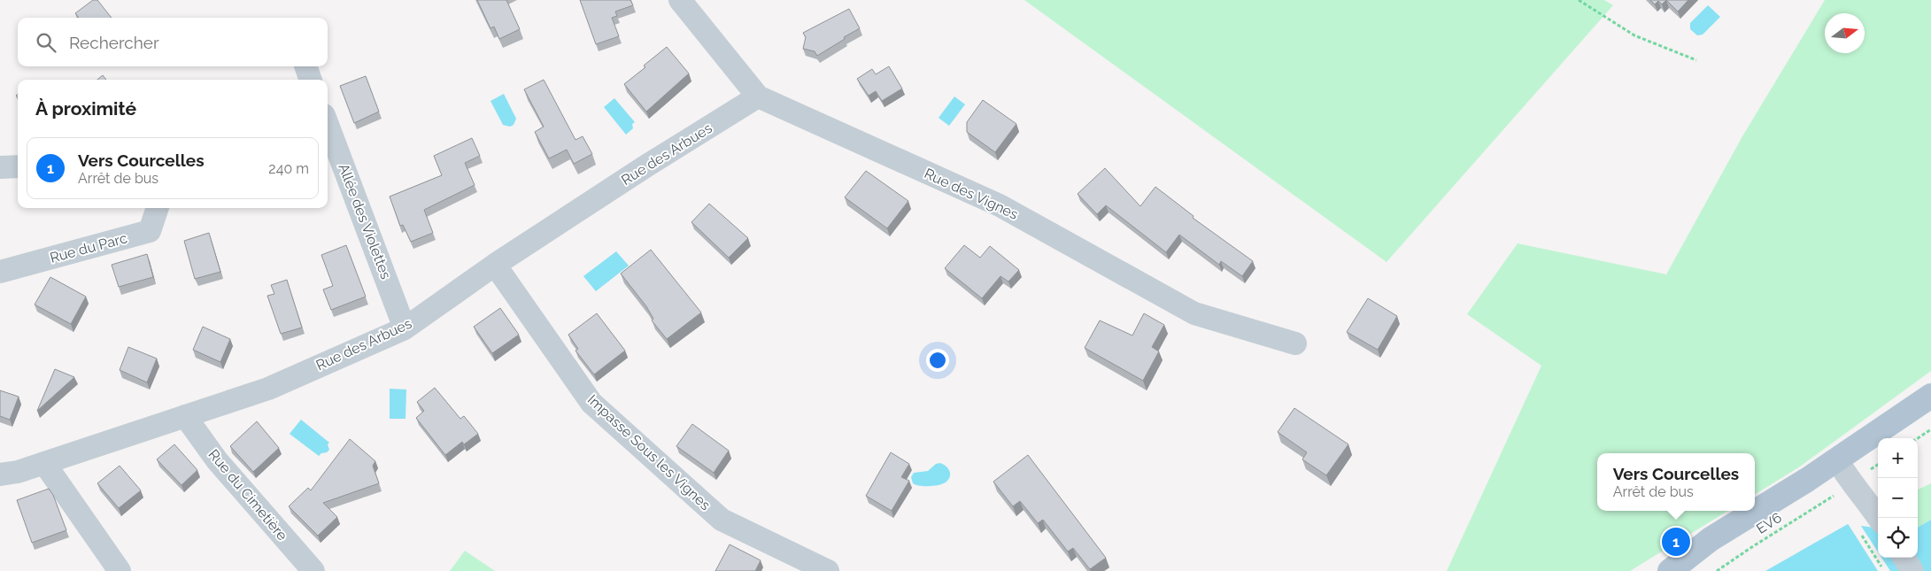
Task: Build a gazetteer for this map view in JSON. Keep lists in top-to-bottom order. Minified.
{"streets":{"street":["Rue des Arbues","Rue des Vignes","Allée des Violettes","Rue du Parc","Impasse Sous les Vignes","Rue du Cimetière"],"path":["EV6"]},"crossings":[["Rue des Arbues","Rue des Vignes"],["Rue des Arbues","Allée des Violettes"],["Rue des Arbues","Impasse Sous les Vignes"],["Rue des Arbues","Rue du Cimetière"]],"north":"right","page":{"search":"Rechercher","heading":"À proximité","list":[{"mark":"1","name":"Vers Courcelles","note":"Arrêt de bus","value":"240 m"}],"map_buttons":["+","−"],"popup":["Vers Courcelles","Arrêt de bus"],"pins":"1"}}
